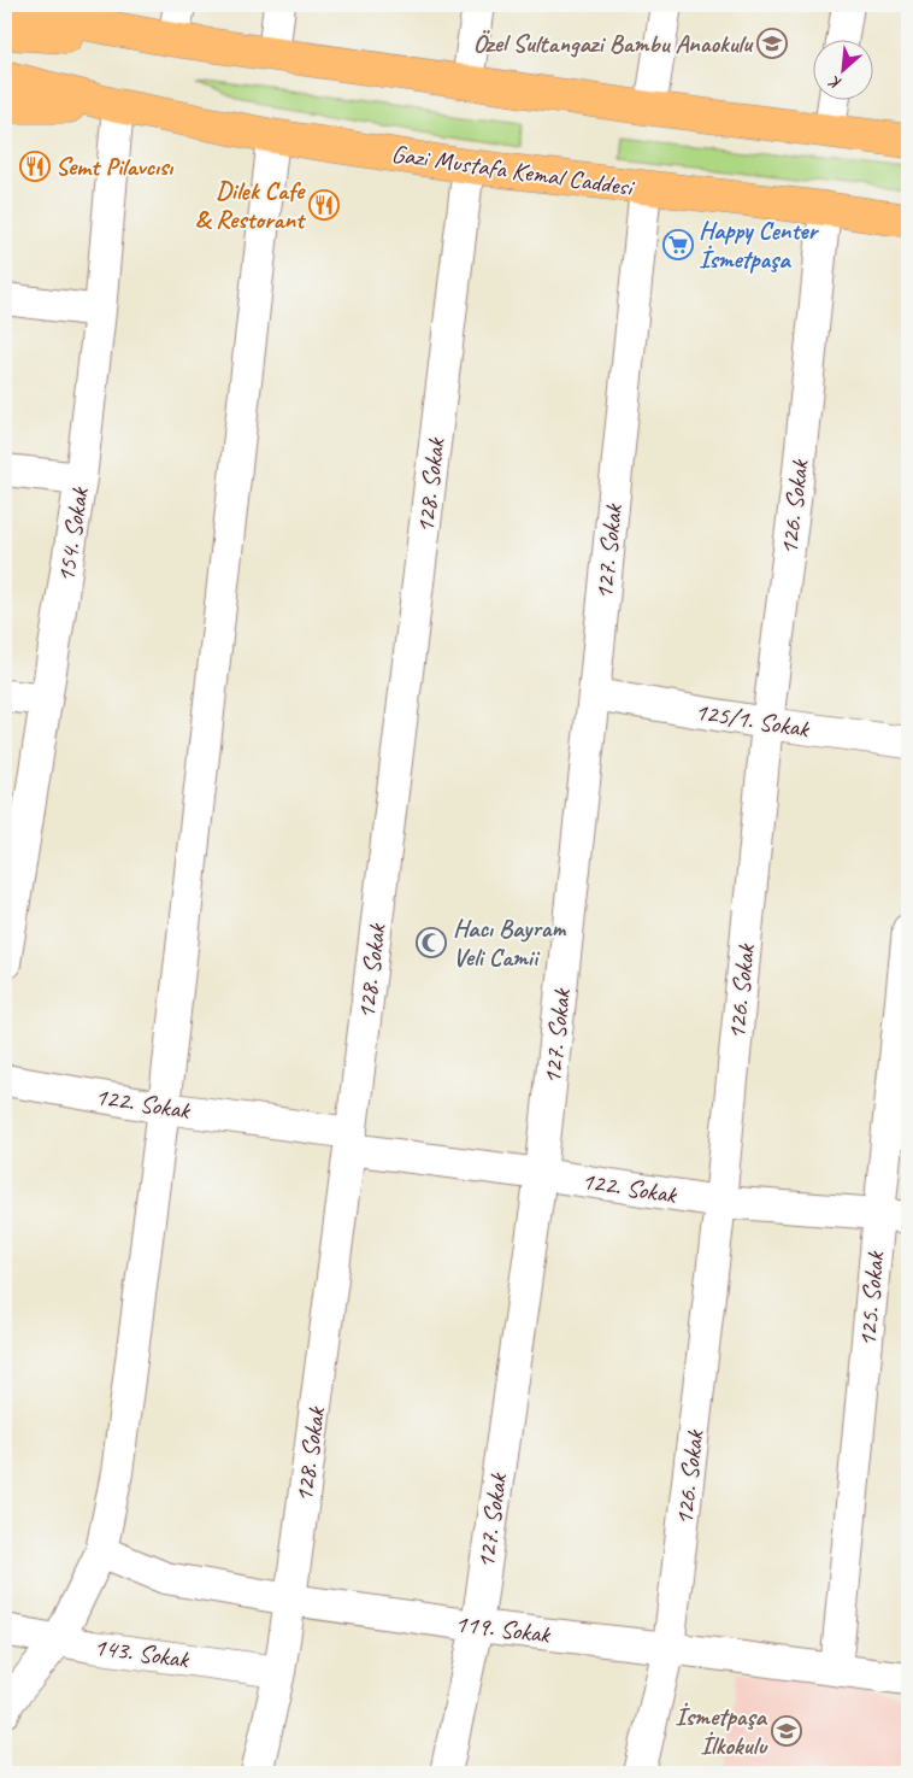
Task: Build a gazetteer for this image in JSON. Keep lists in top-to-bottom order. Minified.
{"streets":{"main road":["Gazi Mustafa Kemal Caddesi"],"street":["128. Sokak","126. Sokak","154. Sokak","127. Sokak","125/1. Sokak","122. Sokak","125. Sokak","119. Sokak","143. Sokak"]},"crossings":[["Gazi Mustafa Kemal Caddesi","128. Sokak"],["Gazi Mustafa Kemal Caddesi","126. Sokak"],["Gazi Mustafa Kemal Caddesi","154. Sokak"],["Gazi Mustafa Kemal Caddesi","127. Sokak"],["128. Sokak","122. Sokak"],["128. Sokak","119. Sokak"],["128. Sokak","143. Sokak"],["126. Sokak","125/1. Sokak"],["126. Sokak","122. Sokak"],["126. Sokak","119. Sokak"],["127. Sokak","125/1. Sokak"],["127. Sokak","122. Sokak"],["127. Sokak","119. Sokak"],["122. Sokak","125. Sokak"],["125. Sokak","119. Sokak"]],"places":{"school or university":["Özel Sultangazi Bambu Anaokulu","İsmetpaşa İlkokulu"],"restaurant":["Semt Pilavcısı","Dilek Cafe & Restorant"],"supermarket":["Happy Center İsmetpaşa"],"mosque":["Hacı Bayram Veli Camii"]},"north":"bottom left"}
